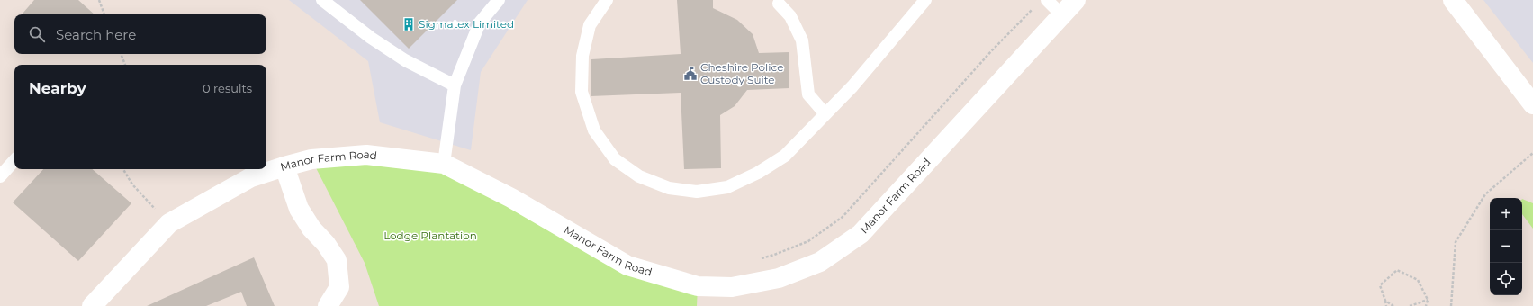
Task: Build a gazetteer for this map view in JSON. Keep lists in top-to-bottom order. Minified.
{"streets":{"street":["Manor Farm Road"]},"parks":["Lodge Plantation"],"places":{"building":["Sigmatex Limited"],"public building":["Cheshire Police Custody Suite"]},"page":{"search":"Search here","heading":["Nearby","0 results"],"map_buttons":["+","−"]}}
